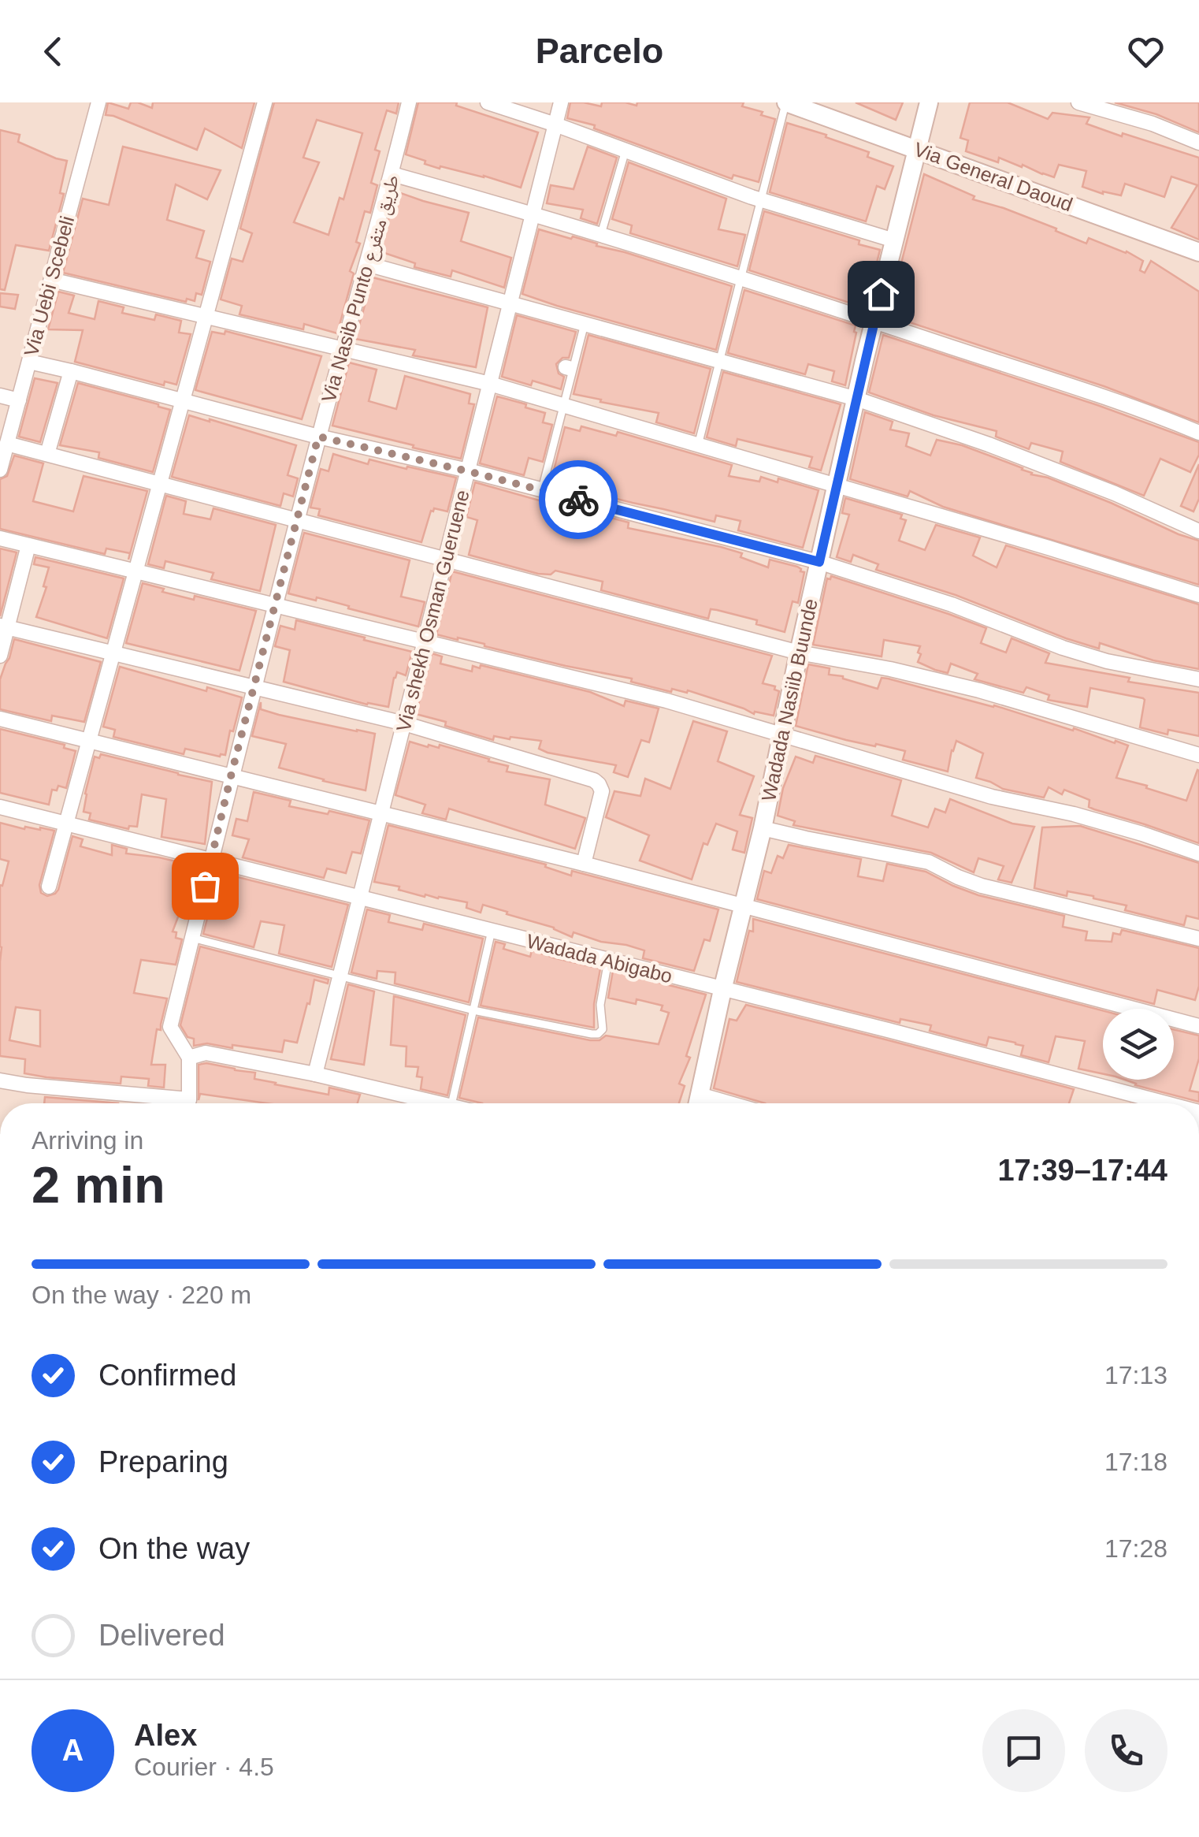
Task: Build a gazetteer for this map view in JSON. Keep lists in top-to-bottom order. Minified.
{"streets":{"street":["Via General Daoud","Via Uebi Scebeli","Via Nasib Punto طريق متفرع","Via shekh Osman Gueruene","Wadada Nasiib Buunde","Wadada Abigabo"]},"crossings":[["Via General Daoud","Wadada Nasiib Buunde"],["Via Nasib Punto طريق متفرع","Wadada Abigabo"],["Via shekh Osman Gueruene","Wadada Abigabo"],["Wadada Nasiib Buunde","Wadada Abigabo"]],"page":{"header":"Parcelo","heading":["2 min","Arriving in","17:39–17:44"],"panel":["Alex","Courier · 4.5"],"bar":"On the way · 220 m","list":[["Confirmed","17:13"],["Preparing","17:18"],["On the way","17:28"],"Delivered"],"round":"A"}}
